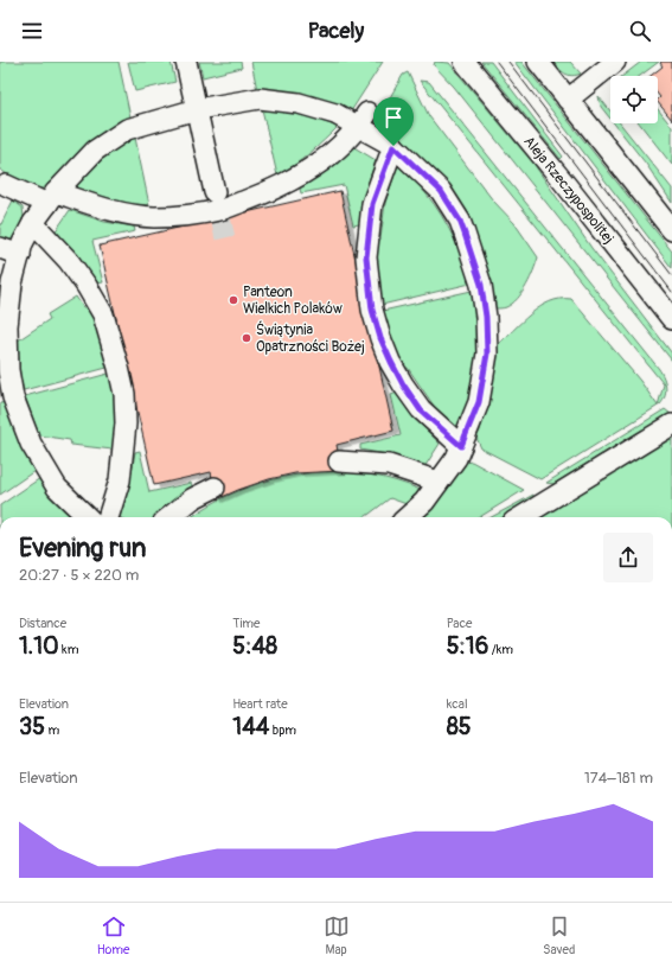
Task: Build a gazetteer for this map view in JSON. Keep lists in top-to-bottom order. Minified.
{"streets":{"street":["Aleja Rzeczypospolitej"]},"places":["Panteon Wielkich Polaków","Świątynia Opatrzności Bożej"],"page":{"header":"Pacely","heading":["Evening run","20:27 · 5 × 220 m"],"stats":[["Distance","1.10 km"],["Time","5:48"],["Pace","5:16 /km"],["Elevation","35 m"],["Heart rate","144 bpm"],["kcal","85"]],"chart":["Elevation","174–181 m"],"tabs":["Home","Map","Saved"]}}
